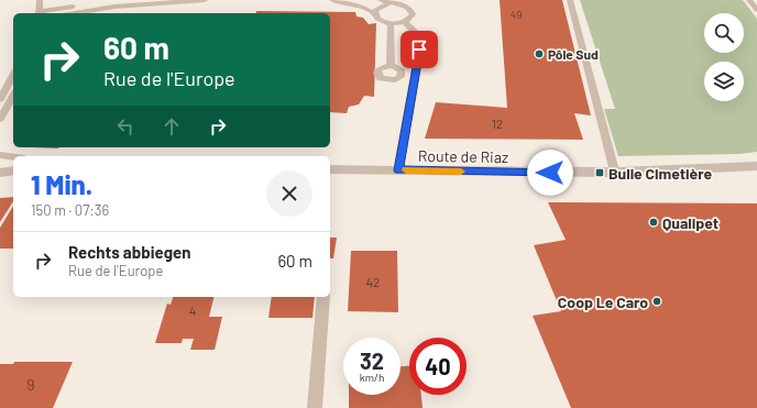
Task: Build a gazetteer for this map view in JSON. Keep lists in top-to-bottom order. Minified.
{"streets":{"street":["Route de Riaz"]},"places":{"other":["Pôle Sud","Qualipet","Coop Le Caro"],"transit":["Bulle Cimetière"]},"house_numbers":["49","12","42","4","9"],"page":{"turn":["60 m","Rue de l'Europe"],"heading":["1 Min.","150 m · 07:36"],"list":[{"name":"Rechts abbiegen","note":"Rue de l'Europe","value":"60 m"}],"speed":"32 km/h","limit":"40"}}
